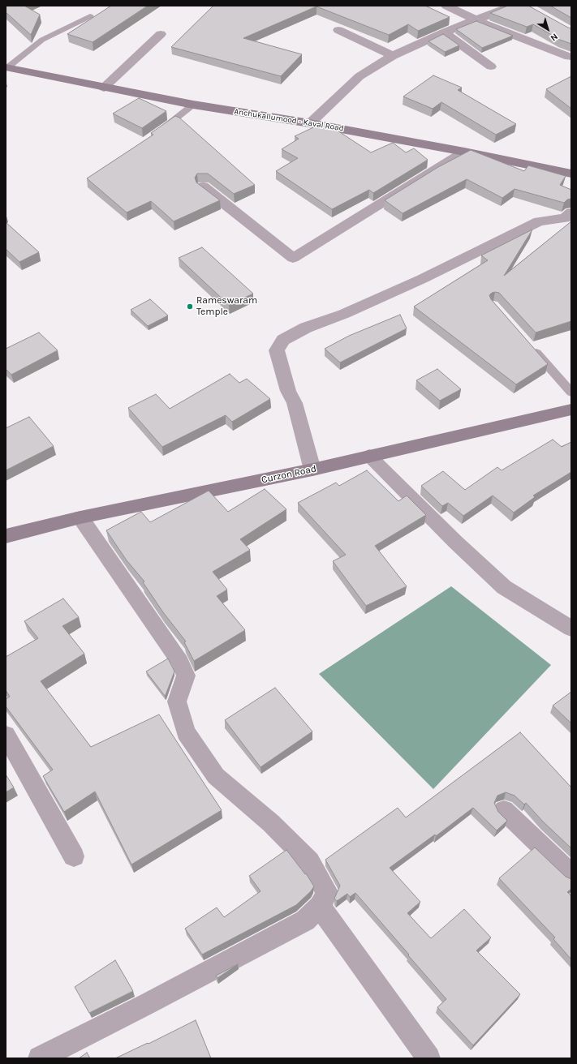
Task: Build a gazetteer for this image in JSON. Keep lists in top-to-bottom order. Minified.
{"streets":{"street":["Anchukallumood - Kaval Road","Curzon Road"]},"places":["Rameswaram Temple"],"north":"bottom right"}
